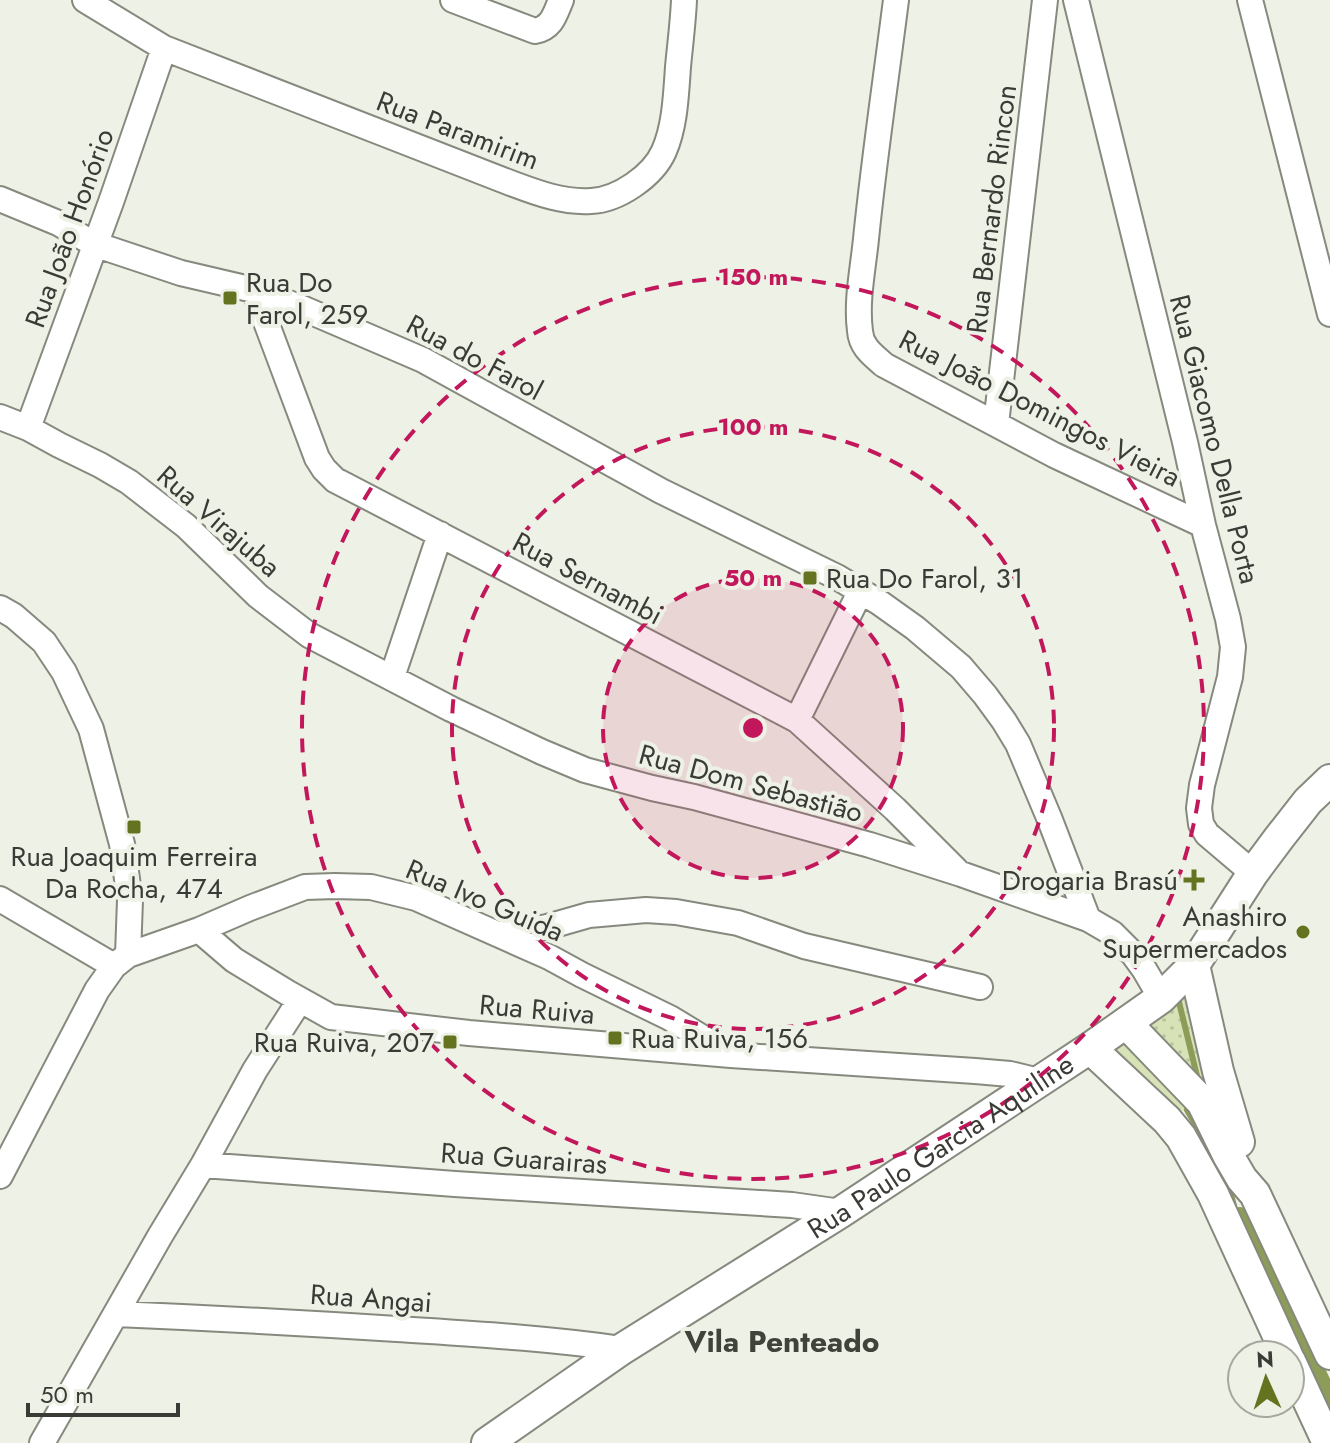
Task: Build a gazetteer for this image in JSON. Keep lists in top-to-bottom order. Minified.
{"streets":{"street":["Rua Paramirim","Rua Bernardo Rincon","Rua João Honório","Rua do Farol","Rua João Domingos Vieira","Rua Giacomo Della Porta","Rua Virajuba","Rua Sernambi","Rua Dom Sebastião","Rua Ivo Guida","Rua Ruiva","Rua Paulo Garcia Aquiline","Rua Guarairas","Rua Angai"]},"crossings":[["Rua Paramirim","Rua João Honório"],["Rua Bernardo Rincon","Rua João Domingos Vieira"],["Rua João Honório","Rua do Farol"],["Rua João Honório","Rua Virajuba"],["Rua do Farol","Rua Sernambi"],["Rua do Farol","Rua Dom Sebastião"],["Rua João Domingos Vieira","Rua Giacomo Della Porta"],["Rua Giacomo Della Porta","Rua Paulo Garcia Aquiline"],["Rua Virajuba","Rua Dom Sebastião"],["Rua Sernambi","Rua Dom Sebastião"],["Rua Dom Sebastião","Rua Paulo Garcia Aquiline"],["Rua Ivo Guida","Rua Ruiva"],["Rua Ruiva","Rua Paulo Garcia Aquiline"],["Rua Paulo Garcia Aquiline","Rua Guarairas"],["Rua Paulo Garcia Aquiline","Rua Angai"]],"districts":["Vila Penteado"],"places":{"transit":["Rua Do Farol, 259","Rua Do Farol, 31","Rua Joaquim Ferreira Da Rocha, 474","Rua Ruiva, 156","Rua Ruiva, 207"],"health":["Drogaria Brasú"],"other":["Anashiro Supermercados"]},"scale_bar":"50 m","north":"top","rings":["150 m","100 m","50 m"]}
